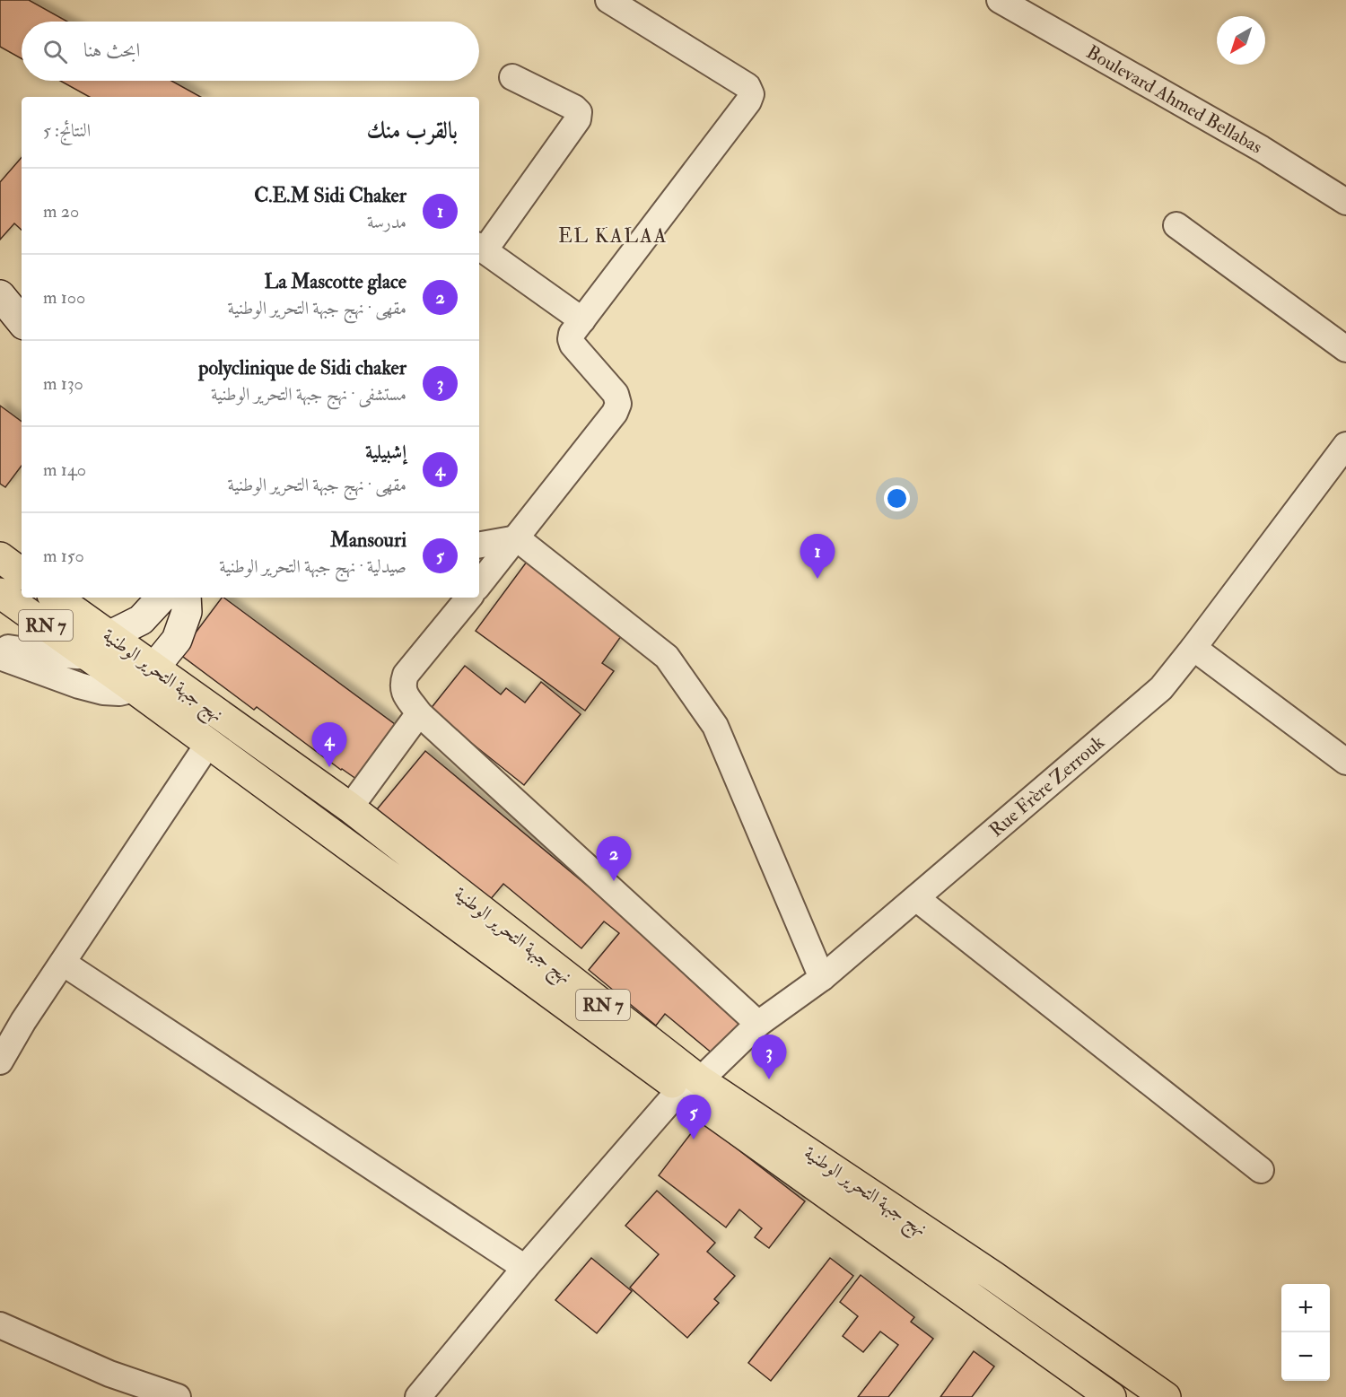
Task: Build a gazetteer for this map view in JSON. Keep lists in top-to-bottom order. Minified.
{"streets":{"main road":["RN 7","نهج جبهة التحرير الوطنية"],"street":["Boulevard Ahmed Bellabas","Rue Frère Zerrouk"]},"crossings":[["RN 7","نهج جبهة التحرير الوطنية"],["نهج جبهة التحرير الوطنية","Rue Frère Zerrouk"]],"districts":["EL KALAA"],"north":"bottom left","page":{"search":"ابحث هنا","heading":["بالقرب منك","النتائج: 5"],"list":[{"mark":"1","name":"C.E.M Sidi Chaker","note":"مدرسة","value":"20 m"},{"mark":"2","name":"La Mascotte glace","note":"مقهى · نهج جبهة التحرير الوطنية","value":"100 m"},{"mark":"3","name":"polyclinique de Sidi chaker","note":"مستشفى · نهج جبهة التحرير الوطنية","value":"130 m"},{"mark":"4","name":"إشبيلية","note":"مقهى · نهج جبهة التحرير الوطنية","value":"140 m"},{"mark":"5","name":"Mansouri","note":"صيدلية · نهج جبهة التحرير الوطنية","value":"150 m"}],"pins":["1","4","2","3","5"],"map_buttons":["+","−"]}}
